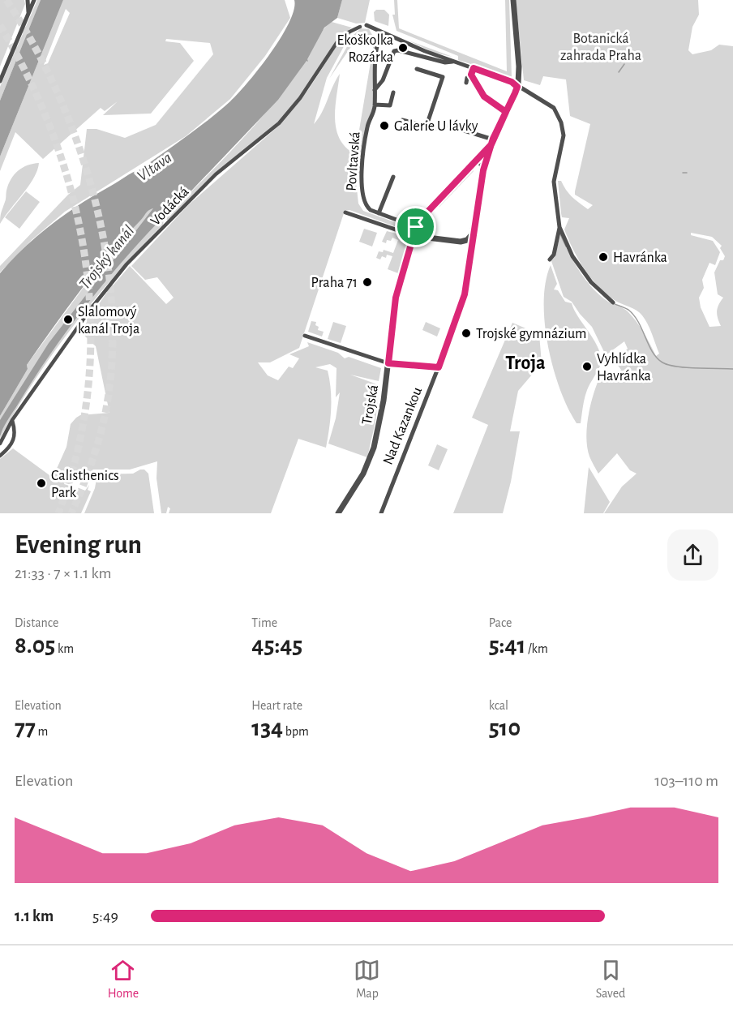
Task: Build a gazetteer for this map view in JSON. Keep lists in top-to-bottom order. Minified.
{"streets":{"street":["Povltavská","Vodácká","Trojská","Nad Kazankou"]},"crossings":[["Trojská","Nad Kazankou"]],"districts":["Troja"],"water":["Vltava","Trojský kanál"],"parks":["Botanická zahrada Praha"],"places":["Ekoškolka Rozárka","Galerie U lávky","Havránka","Praha 71","Slalomový kanál Troja","Trojské gymnázium","Vyhlídka Havránka","Calisthenics Park"],"page":{"heading":["Evening run","21:33 · 7 × 1.1 km"],"stats":[["Distance","8.05 km"],["Time","45:45"],["Pace","5:41 /km"],["Elevation","77 m"],["Heart rate","134 bpm"],["kcal","510"]],"chart":["Elevation","103–110 m"],"list":[{"name":"1.1 km","note":"5:49"}],"tabs":["Home","Map","Saved"]}}
